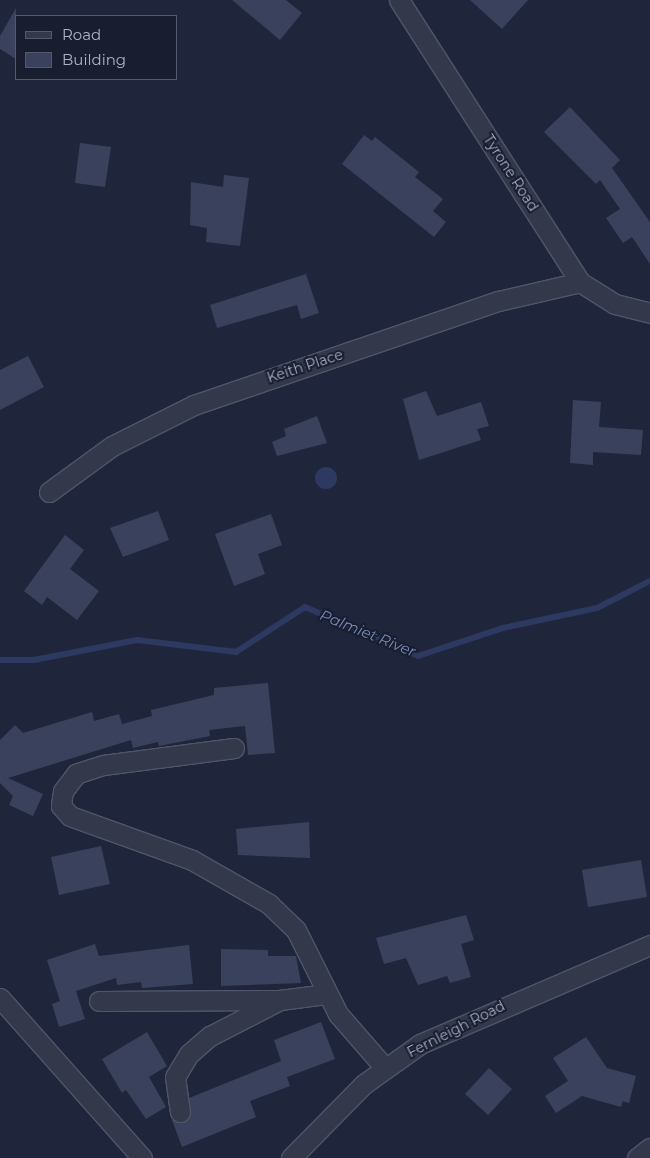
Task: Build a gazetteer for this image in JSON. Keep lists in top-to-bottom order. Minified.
{"streets":{"street":["Tyrone Road","Keith Place","Fernleigh Road"]},"crossings":[["Tyrone Road","Keith Place"]],"water":["Palmiet River"],"legend":["Road","Building"]}
